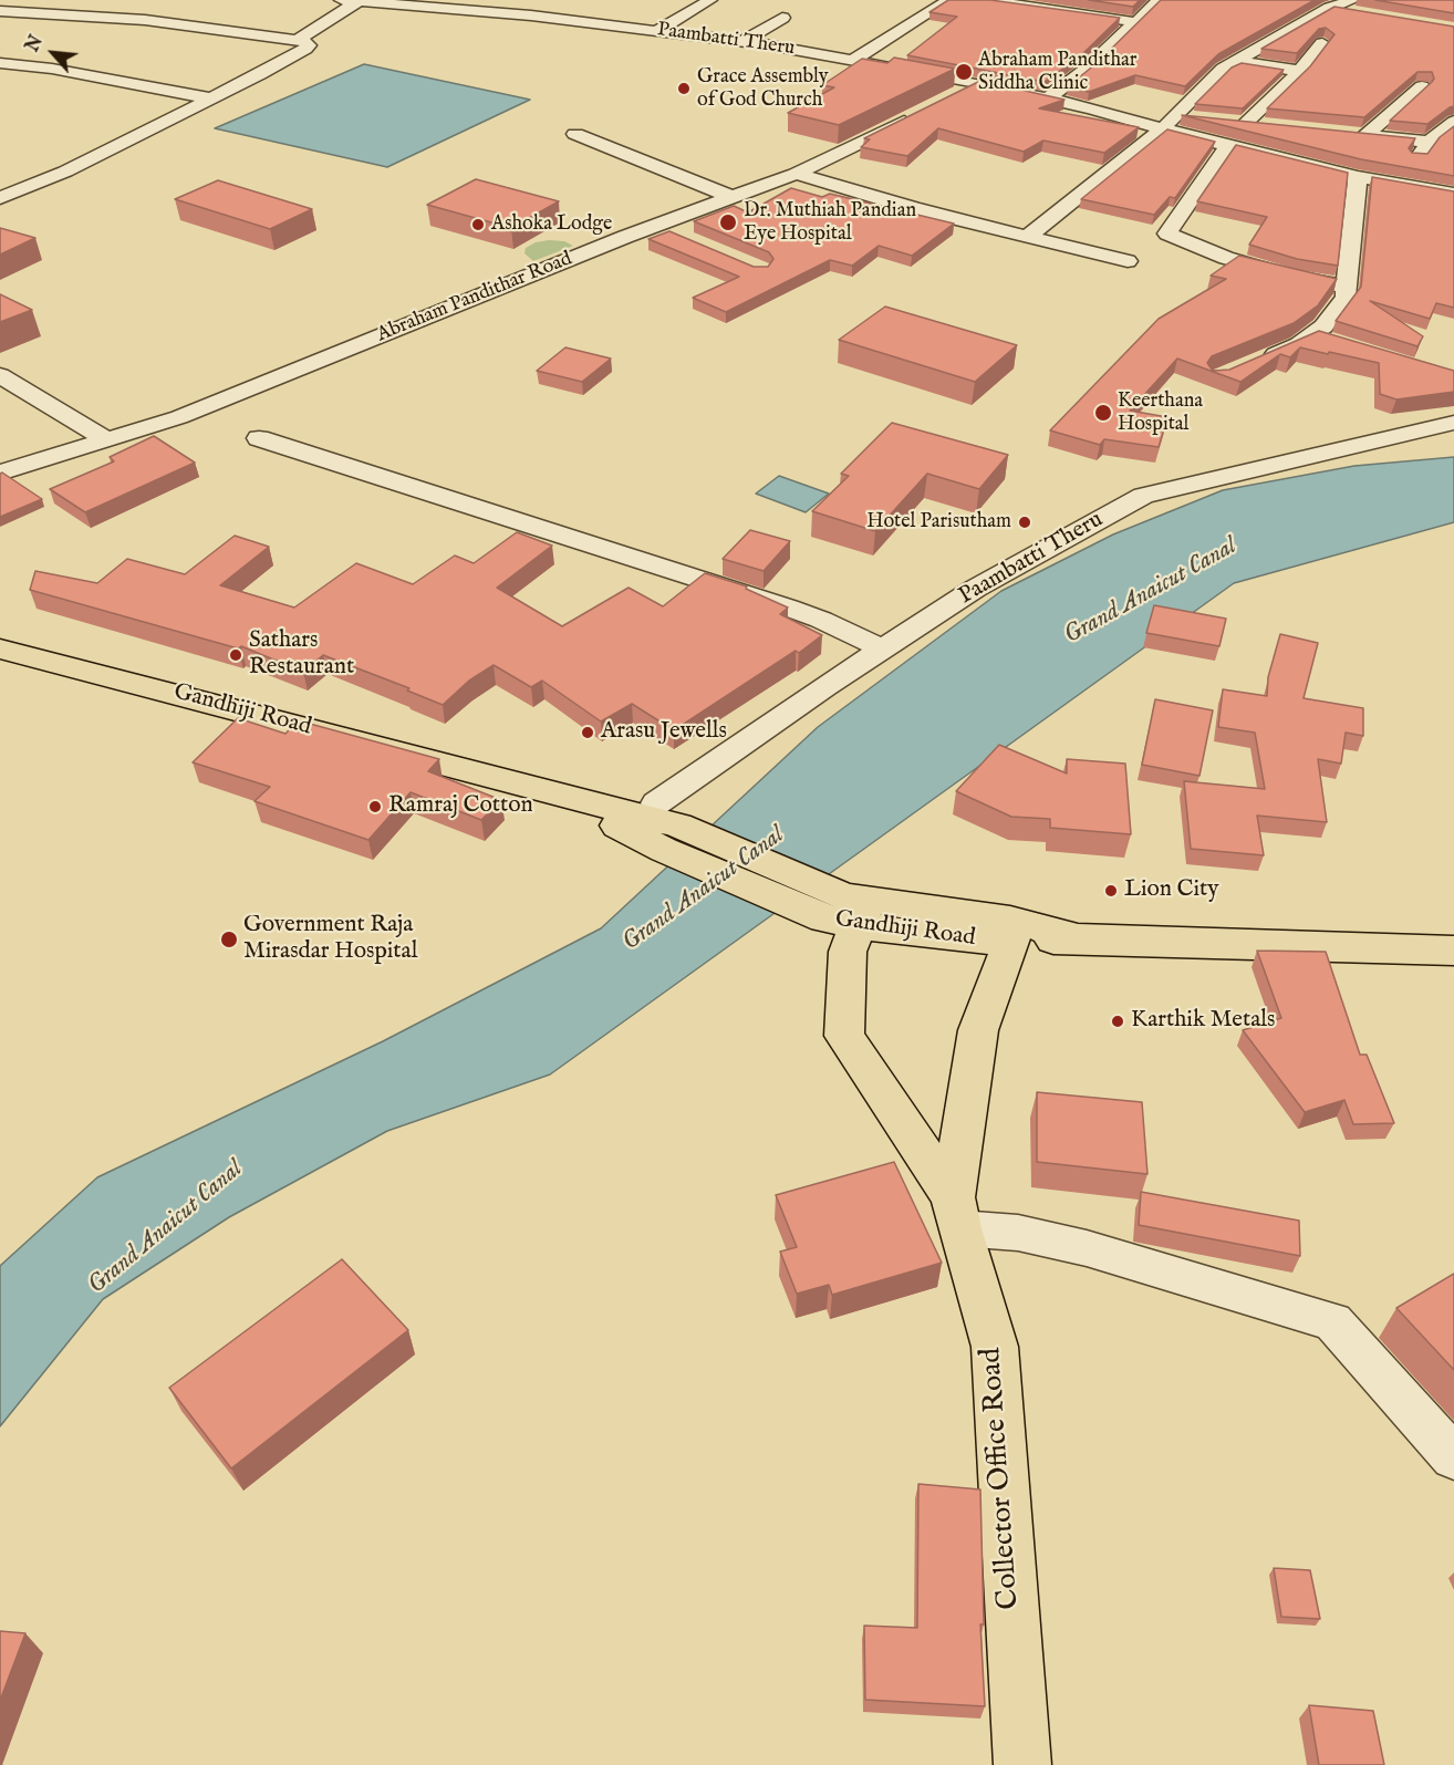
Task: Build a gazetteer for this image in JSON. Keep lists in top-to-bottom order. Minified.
{"streets":{"main road":["Gandhiji Road","Collector Office Road"],"street":["Paambatti Theru","Abraham Pandithar Road"]},"crossings":[["Paambatti Theru","Gandhiji Road"],["Gandhiji Road","Collector Office Road"]],"water":["Grand Anaicut Canal"],"places":["Abraham Pandithar Siddha Clinic","Grace Assembly of God Church","Dr. Muthiah Pandian Eye Hospital","Ashoka Lodge","Keerthana Hospital","Hotel Parisutham","Sathars Restaurant","Arasu Jewells","Ramraj Cotton","Lion City","Government Raja Mirasdar Hospital","Karthik Metals"],"north":"top left"}
